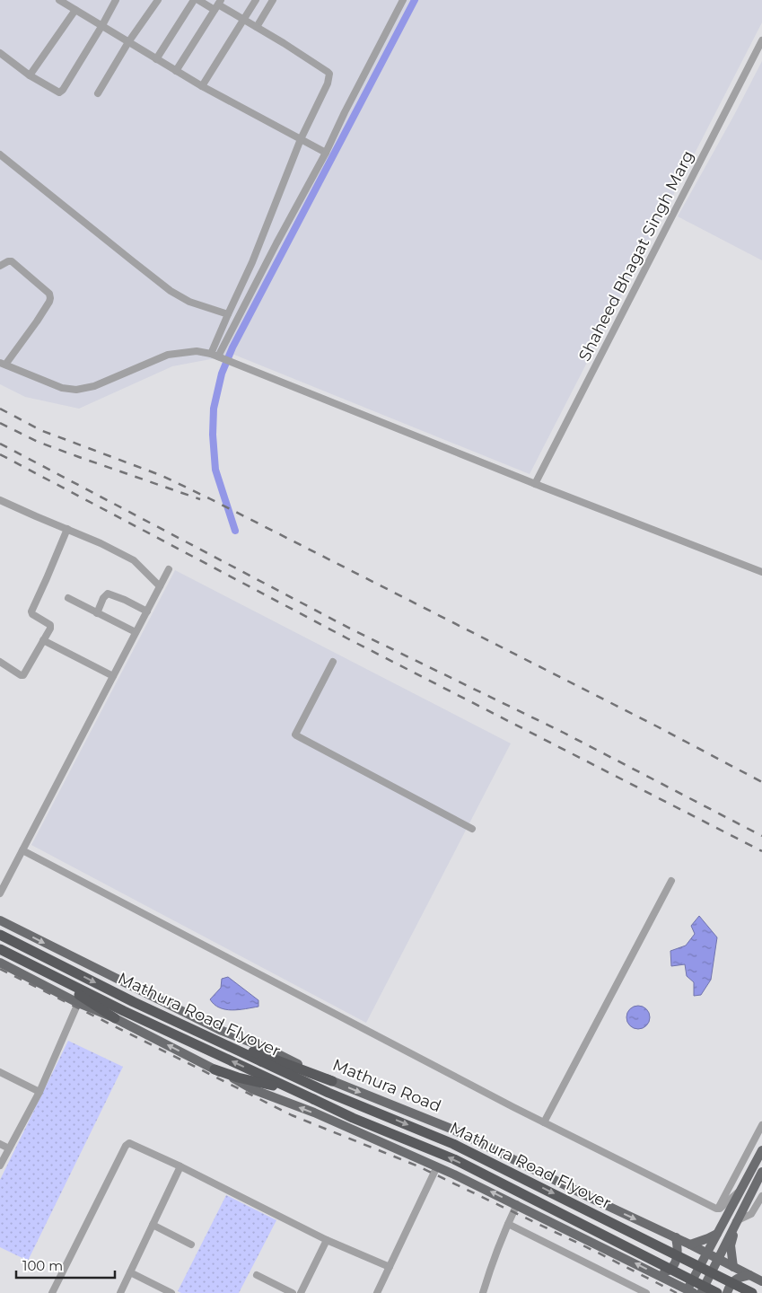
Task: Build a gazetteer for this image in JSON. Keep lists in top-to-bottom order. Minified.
{"streets":{"highway":["Mathura Road Flyover"],"main road":["Mathura Road"],"street":["Shaheed Bhagat Singh Marg"]},"scale_bar":"100 m"}
